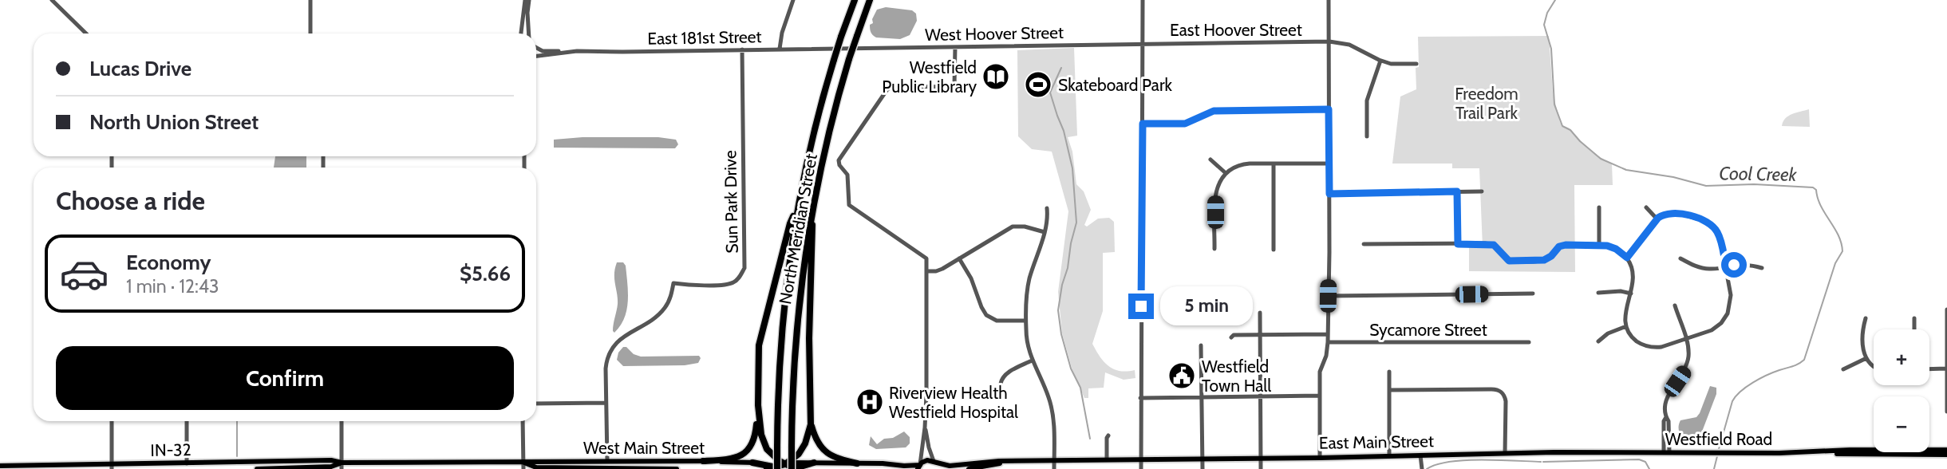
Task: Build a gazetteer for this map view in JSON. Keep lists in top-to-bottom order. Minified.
{"streets":{"highway":["North Meridian Street"],"main road":["Westfield Road","East Main Street","West Main Street","IN-32"],"street":["East Hoover Street","West Hoover Street","East 181st Street","Sun Park Drive","Sycamore Street"]},"crossings":[["East Hoover Street","West Hoover Street"],["West Hoover Street","East 181st Street"],["East 181st Street","Sun Park Drive"],["Sun Park Drive","West Main Street"],["Westfield Road","East Main Street"],["West Main Street","IN-32"]],"water":["Cool Creek"],"parks":["Freedom Trail Park"],"places":{"library":["Westfield Public Library"],"sports":["Skateboard Park"],"public building":["Westfield Town Hall"],"hospital":["Riverview Health Westfield Hospital"]},"page":{"banner":["Lucas Drive","North Union Street"],"heading":"Choose a ride","list":[{"name":"Economy","note":"1 min · 12:43","value":"$5.66"}],"bubble":"5 min","map_buttons":["+","−"],"buttons":"Confirm"}}
